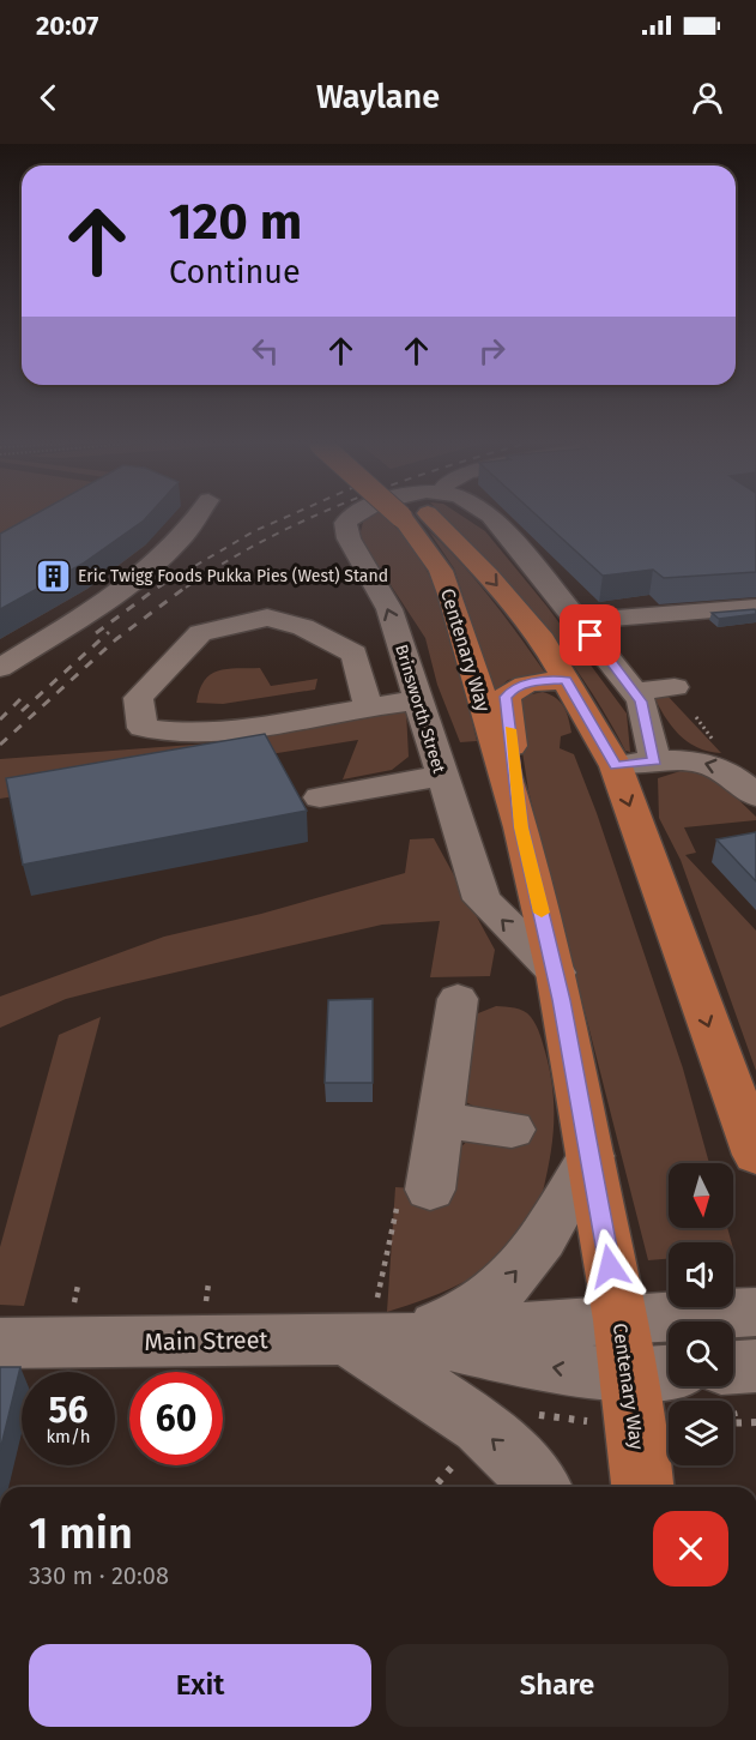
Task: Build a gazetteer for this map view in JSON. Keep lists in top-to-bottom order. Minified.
{"streets":{"main road":["Centenary Way"],"street":["Brinsworth Street","Main Street"]},"crossings":[["Centenary Way","Brinsworth Street"],["Centenary Way","Main Street"]],"one_way":["Brinsworth Street"],"places":{"building":["Eric Twigg Foods Pukka Pies (West) Stand"]},"north":"bottom","page":{"status":"20:07","header":"Waylane","turn":["120 m","Continue"],"speed":"56 km/h","limit":"60","heading":["1 min","330 m · 20:08"],"buttons":["Exit","Share"]}}
